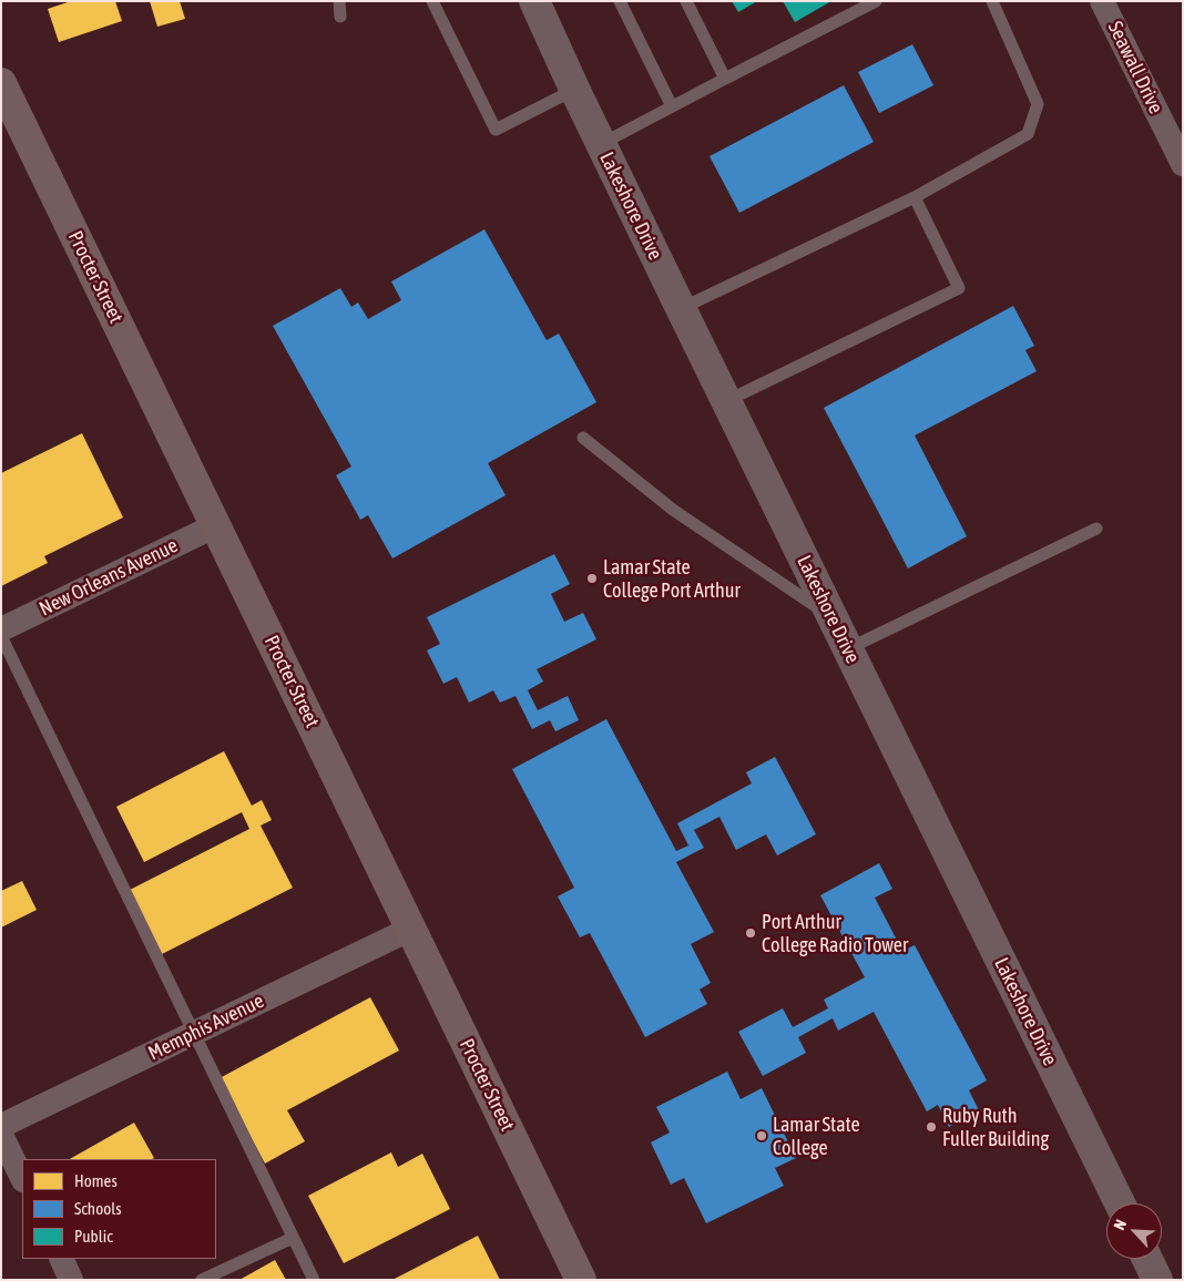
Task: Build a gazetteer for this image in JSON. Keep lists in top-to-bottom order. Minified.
{"streets":{"main road":["Procter Street"],"street":["Seawall Drive","Lakeshore Drive","New Orleans Avenue","Memphis Avenue"]},"crossings":[["Procter Street","New Orleans Avenue"],["Procter Street","Memphis Avenue"]],"places":["Lamar State College Port Arthur","Port Arthur College Radio Tower","Ruby Ruth Fuller Building","Lamar State College"],"legend":["Homes","Schools","Public"],"north":"top left"}
